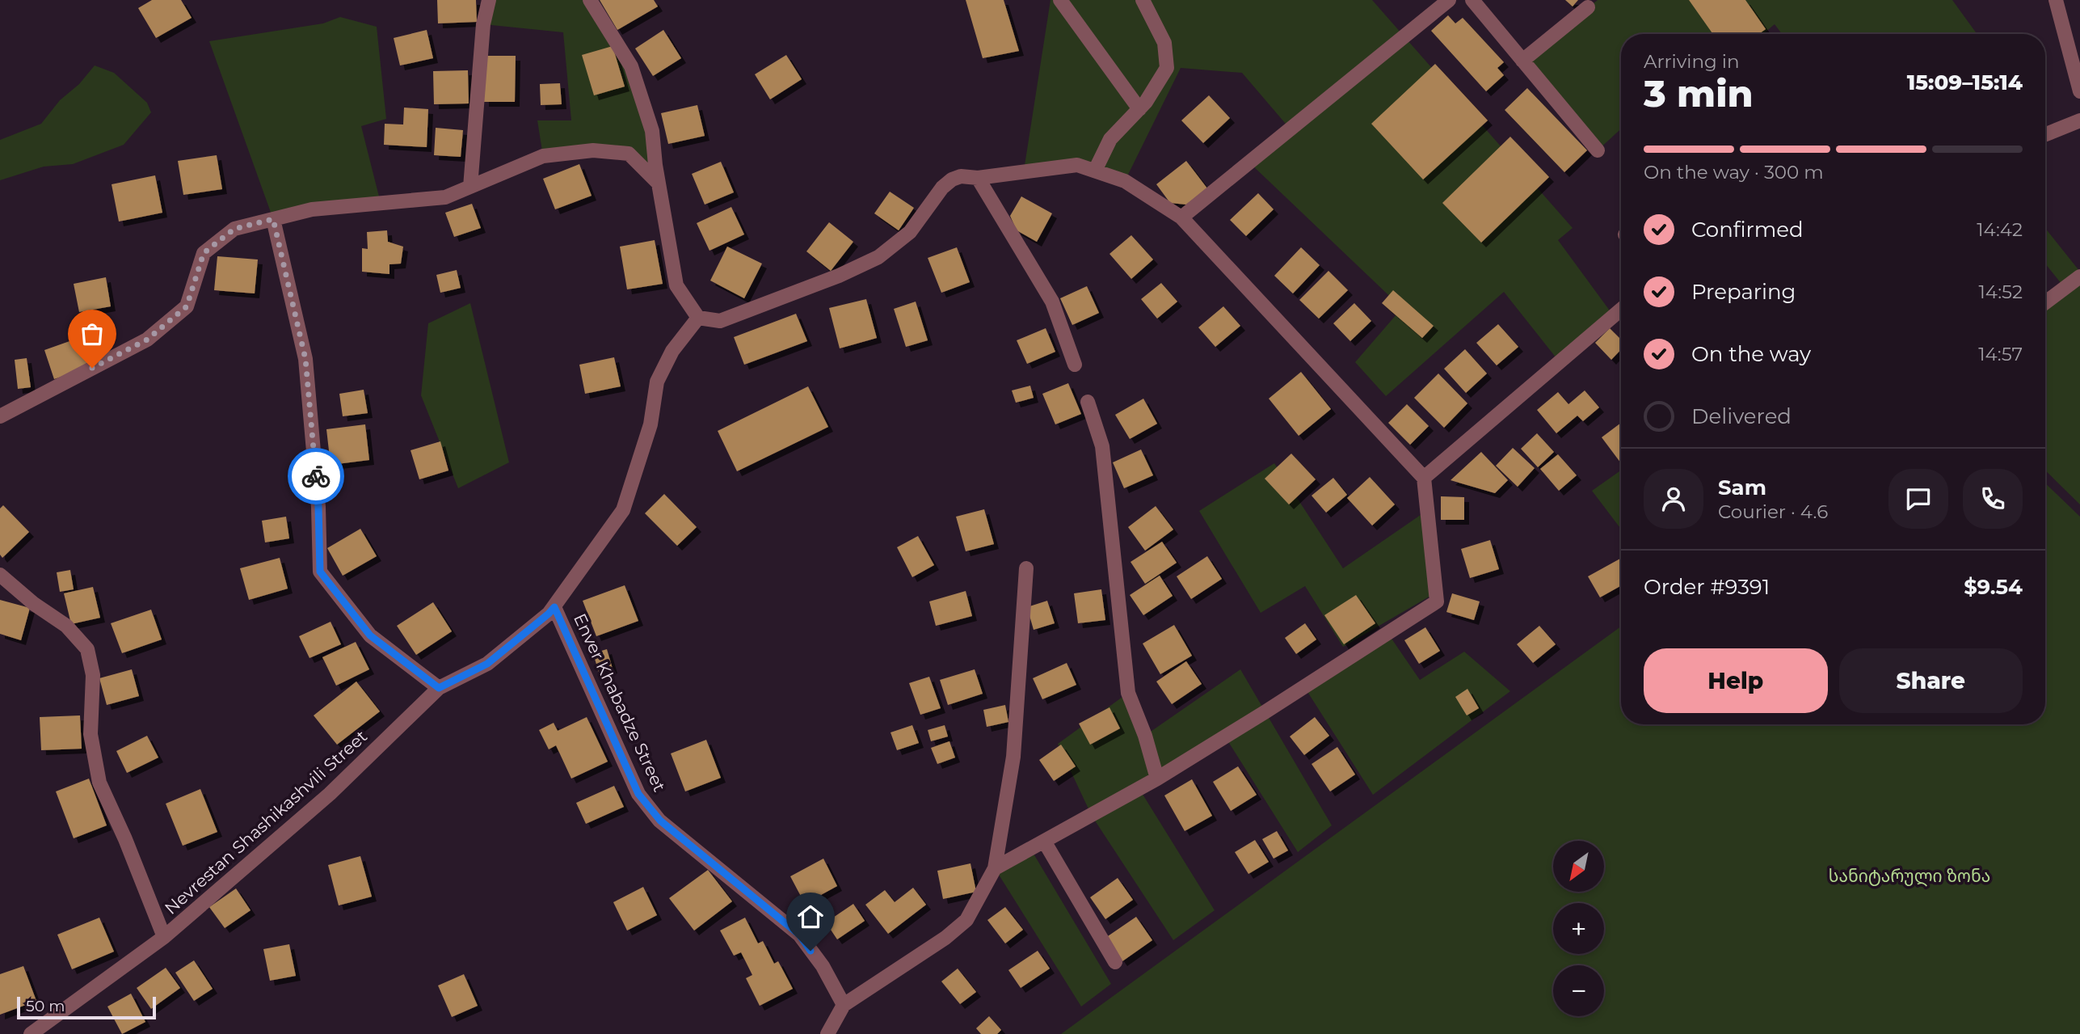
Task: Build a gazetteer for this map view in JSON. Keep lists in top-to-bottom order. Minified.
{"streets":{"street":["Enver Khabadze Street","Nevrestan Shashikashvili Street"]},"crossings":[["Enver Khabadze Street","Nevrestan Shashikashvili Street"]],"parks":["სანიტარული ზონა"],"scale_bar":"50 m","north":"bottom left","page":{"heading":["3 min","Arriving in","15:09–15:14"],"panel":["Sam","Courier · 4.6","Order #9391","$9.54"],"bar":"On the way · 300 m","list":[["Confirmed","14:42"],["Preparing","14:52"],["On the way","14:57"],"Delivered"],"buttons":["Help","Share"],"map_buttons":["+","−"],"scale":"50 m"}}
